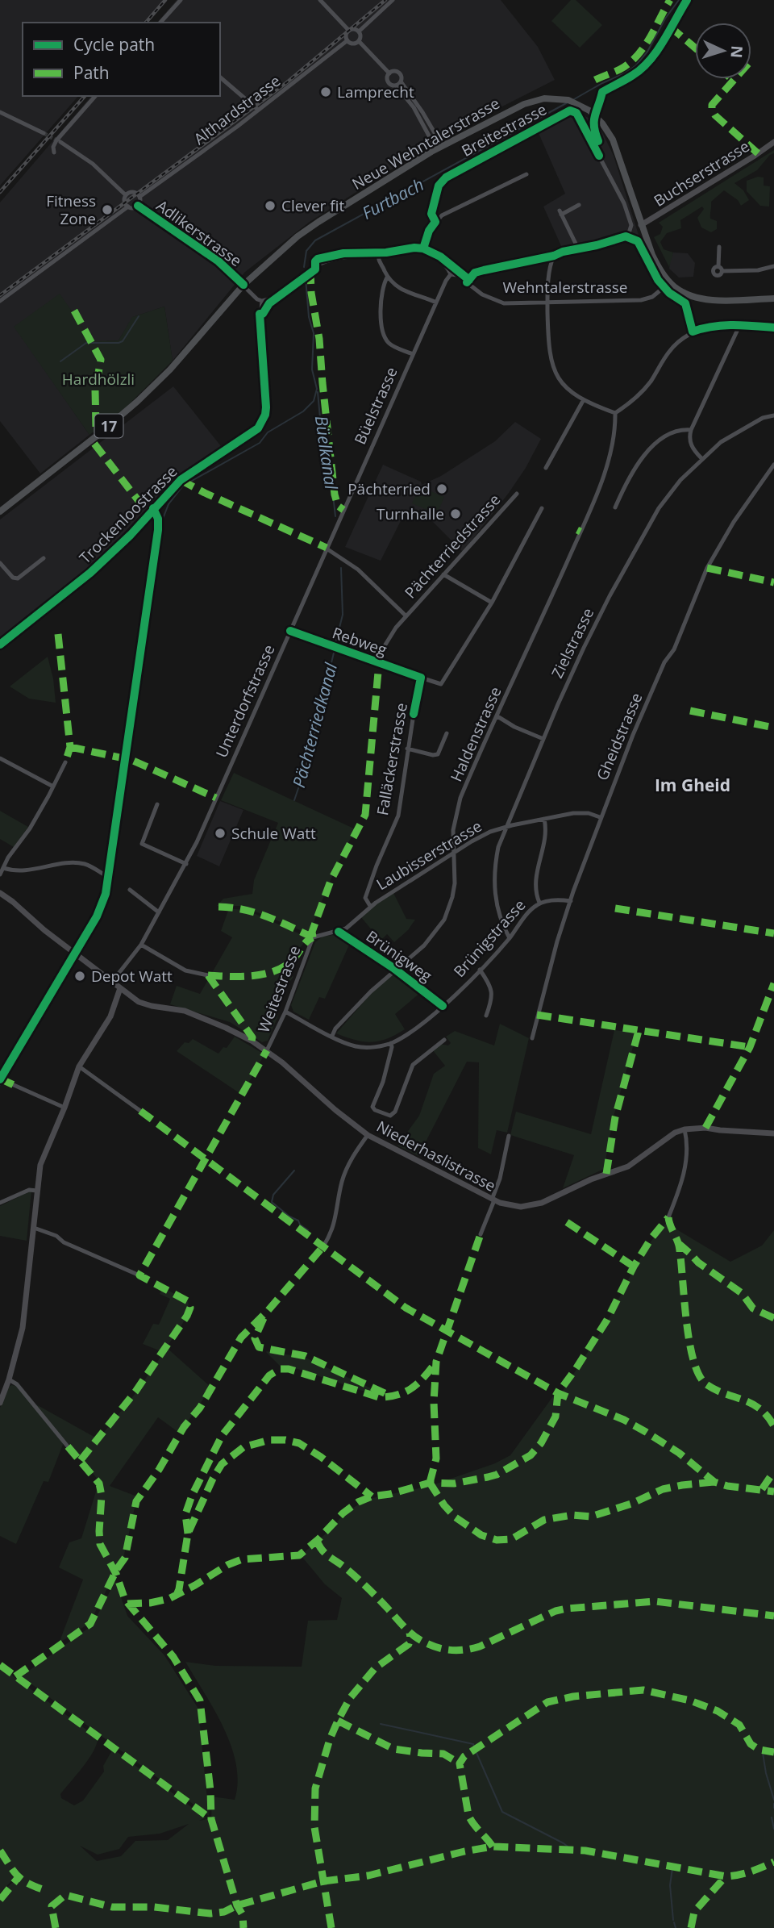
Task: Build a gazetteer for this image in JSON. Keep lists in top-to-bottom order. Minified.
{"streets":{"main road":["Neue Wehntalerstrasse","17"],"street":["Althardstrasse","Breitestrasse","Buchserstrasse","Adlikerstrasse","Wehntalerstrasse","Büelstrasse","Trockenloostrasse","Pächterriedstrasse","Zielstrasse","Unterdorfstrasse","Haldenstrasse","Gheidstrasse","Falläckerstrasse","Laubisserstrasse","Brünigstrasse","Weitestrasse","Niederhaslistrasse"],"cycle path":["Rebweg","Brünigweg"]},"crossings":[["Althardstrasse","Adlikerstrasse"],["Neue Wehntalerstrasse","Buchserstrasse"],["Neue Wehntalerstrasse","Adlikerstrasse"],["Neue Wehntalerstrasse","Wehntalerstrasse"],["Neue Wehntalerstrasse","17"],["Adlikerstrasse","17"],["Wehntalerstrasse","Büelstrasse"],["Wehntalerstrasse","17"],["Büelstrasse","Pächterriedstrasse"],["Büelstrasse","Unterdorfstrasse"],["Pächterriedstrasse","Unterdorfstrasse"],["Zielstrasse","Laubisserstrasse"],["Zielstrasse","Brünigstrasse"],["Unterdorfstrasse","Niederhaslistrasse"],["Haldenstrasse","Laubisserstrasse"],["Haldenstrasse","Brünigstrasse"],["Gheidstrasse","Laubisserstrasse"],["Gheidstrasse","Brünigstrasse"],["Falläckerstrasse","Laubisserstrasse"],["Laubisserstrasse","Weitestrasse"],["Brünigstrasse","Weitestrasse"],["Weitestrasse","Niederhaslistrasse"]],"districts":["Im Gheid"],"water":["Furtbach","Büelkanal","Pächterriedkanal"],"parks":["Hardhölzli"],"places":["Lamprecht","Clever fit","Fitness Zone","Pächterried","Turnhalle","Schule Watt","Depot Watt"],"legend":["Cycle path","Path"],"north":"right"}
